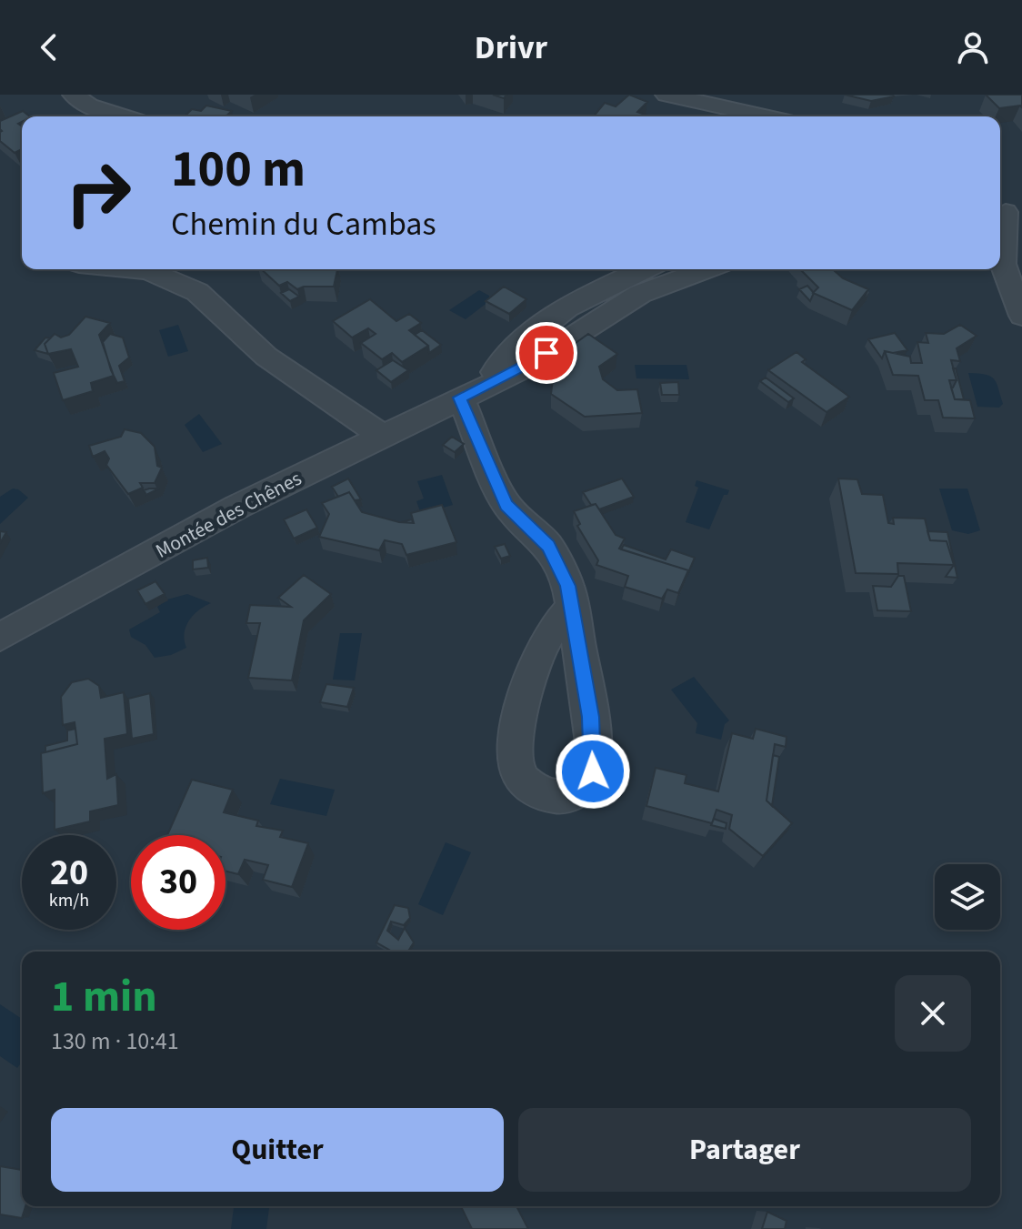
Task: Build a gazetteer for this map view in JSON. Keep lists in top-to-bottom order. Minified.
{"streets":{"street":["Montée des Chênes"]},"page":{"header":"Drivr","turn":["100 m","Chemin du Cambas"],"speed":"20 km/h","limit":"30","heading":["1 min","130 m · 10:41"],"buttons":["Quitter","Partager"]}}
